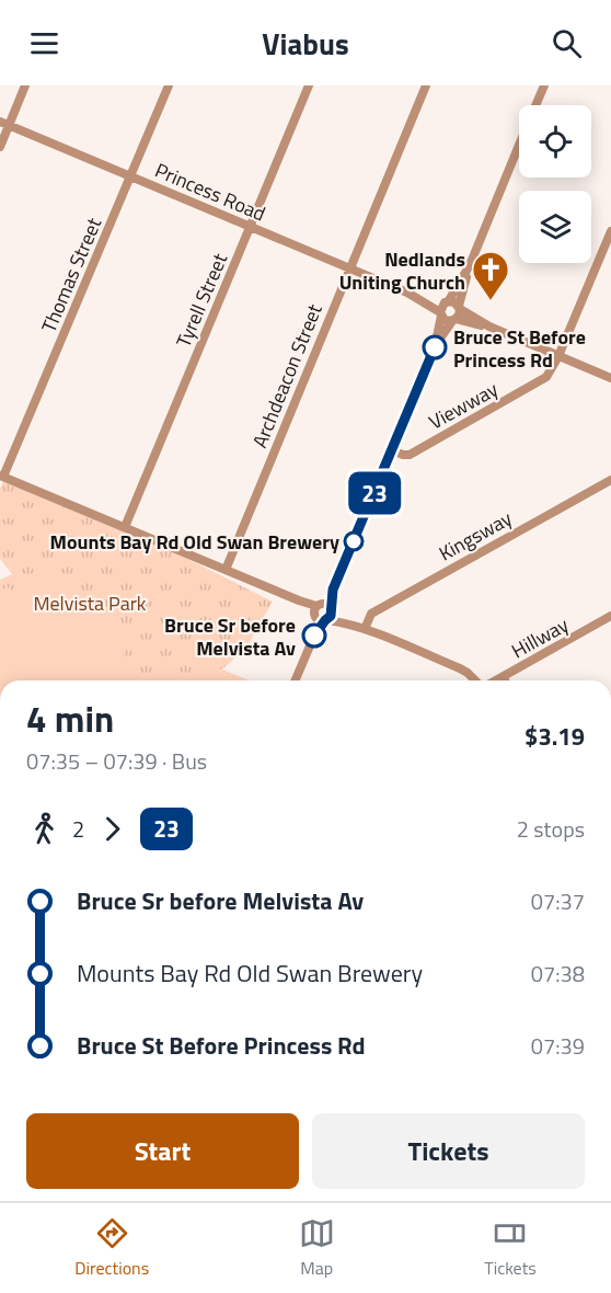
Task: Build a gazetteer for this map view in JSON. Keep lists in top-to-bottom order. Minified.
{"streets":{"street":["Princess Road","Thomas Street","Tyrell Street","Archdeacon Street","Viewway","Kingsway","Hillway"]},"crossings":[["Princess Road","Thomas Street"],["Princess Road","Tyrell Street"],["Princess Road","Archdeacon Street"]],"parks":["Melvista Park"],"places":{"church":["Nedlands Uniting Church"],"other":["Bruce St Before Princess Rd","Mounts Bay Rd Old Swan Brewery","Bruce Sr before Melvista Av"]},"lines":["bus line 23"],"page":{"header":"Viabus","on_map":"23","heading":["4 min","07:35 – 07:39 · Bus","$3.19"],"legs":["2","23","2 stops"],"list":[{"name":"Bruce Sr before Melvista Av","value":"07:37"},{"name":"Mounts Bay Rd Old Swan Brewery","value":"07:38"},{"name":"Bruce St Before Princess Rd","value":"07:39"}],"buttons":["Start","Tickets"],"tabs":["Directions","Map","Tickets"]}}
